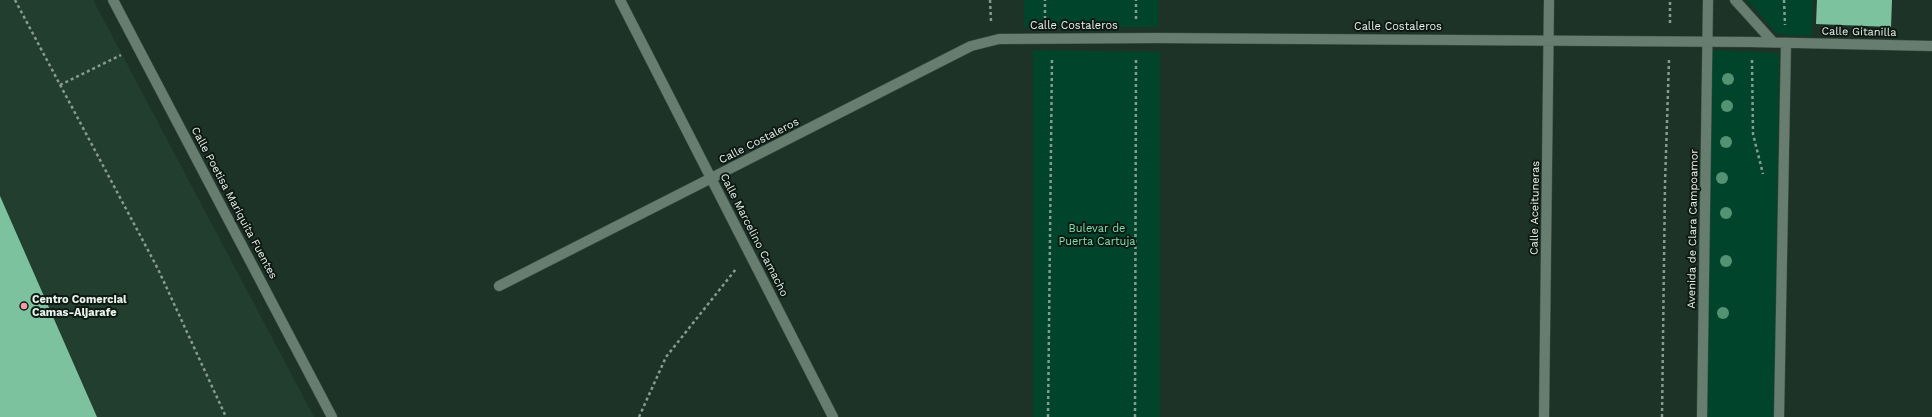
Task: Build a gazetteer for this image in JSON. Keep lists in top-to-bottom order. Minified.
{"streets":{"street":["Calle Costaleros","Calle Gitanilla","Calle Poetisa Mariquita Fuentes","Calle Aceituneras","Avenida de Clara Campoamor","Calle Marcelino Camacho"]},"crossings":[["Calle Costaleros","Calle Gitanilla"],["Calle Costaleros","Calle Aceituneras"],["Calle Costaleros","Avenida de Clara Campoamor"],["Calle Costaleros","Calle Marcelino Camacho"]],"parks":["Bulevar de Puerta Cartuja"],"places":["Centro Comercial Camas-Aljarafe"]}
